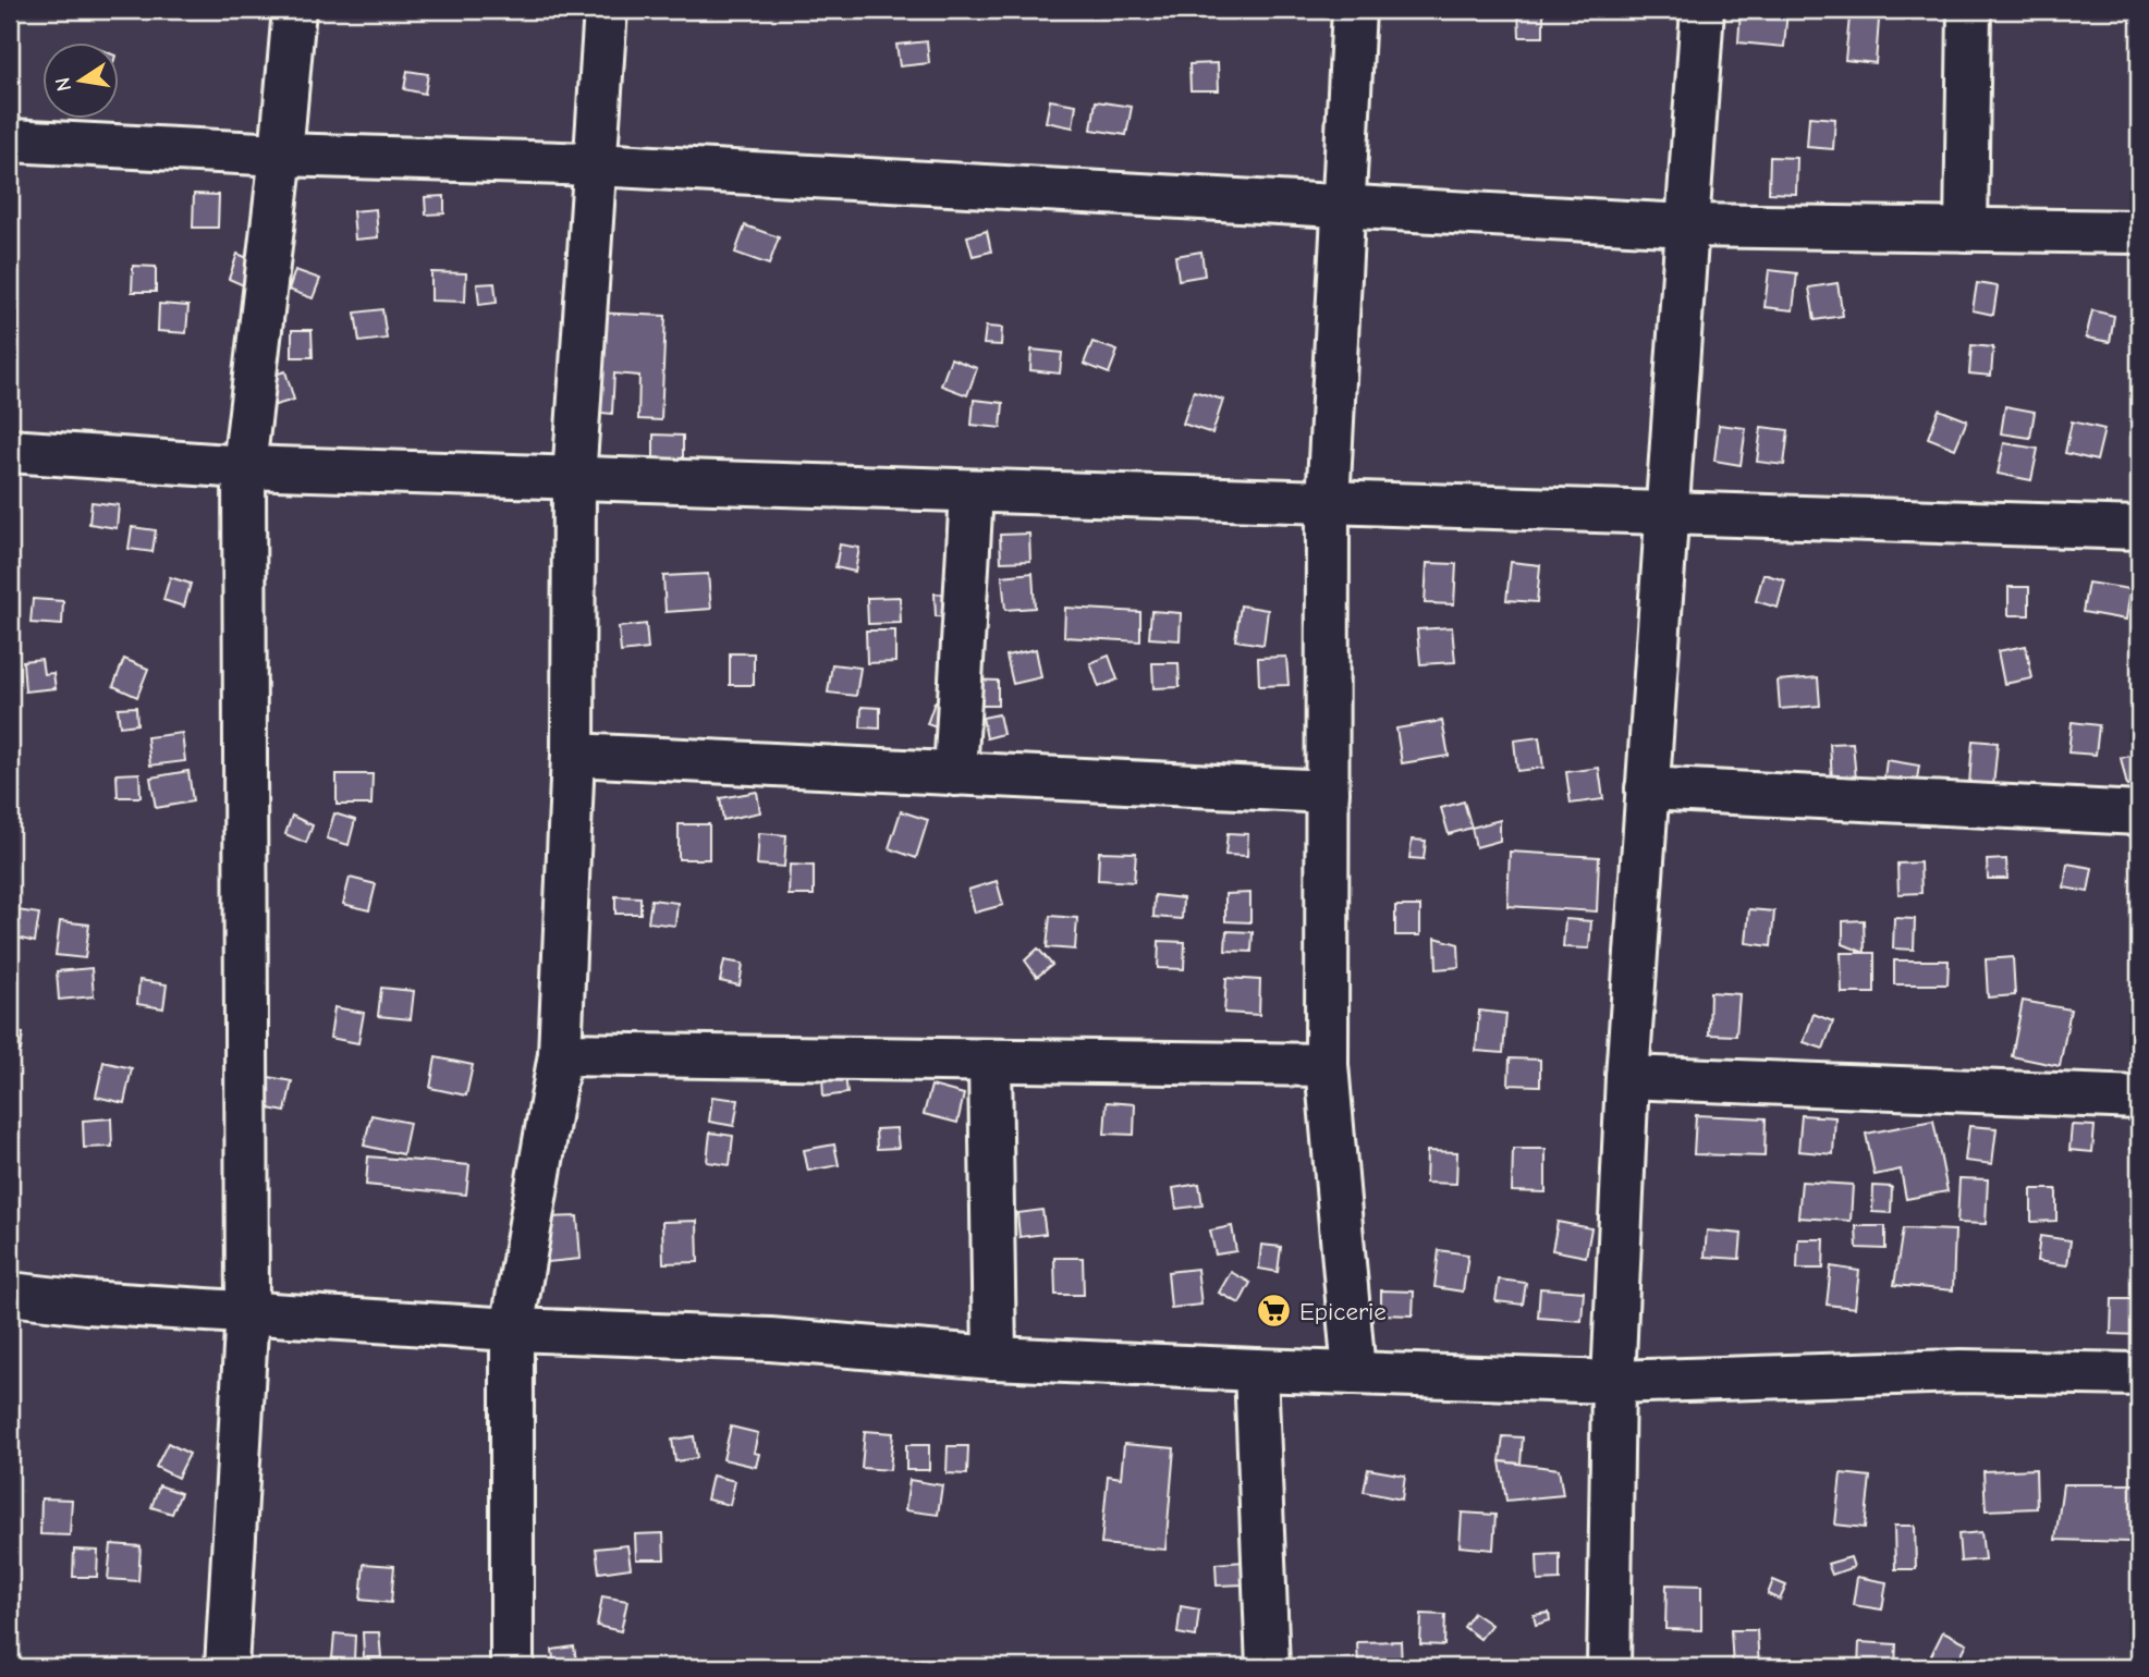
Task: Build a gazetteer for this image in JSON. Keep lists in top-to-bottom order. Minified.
{"places":{"supermarket":["Epicerie"]},"north":"left"}
